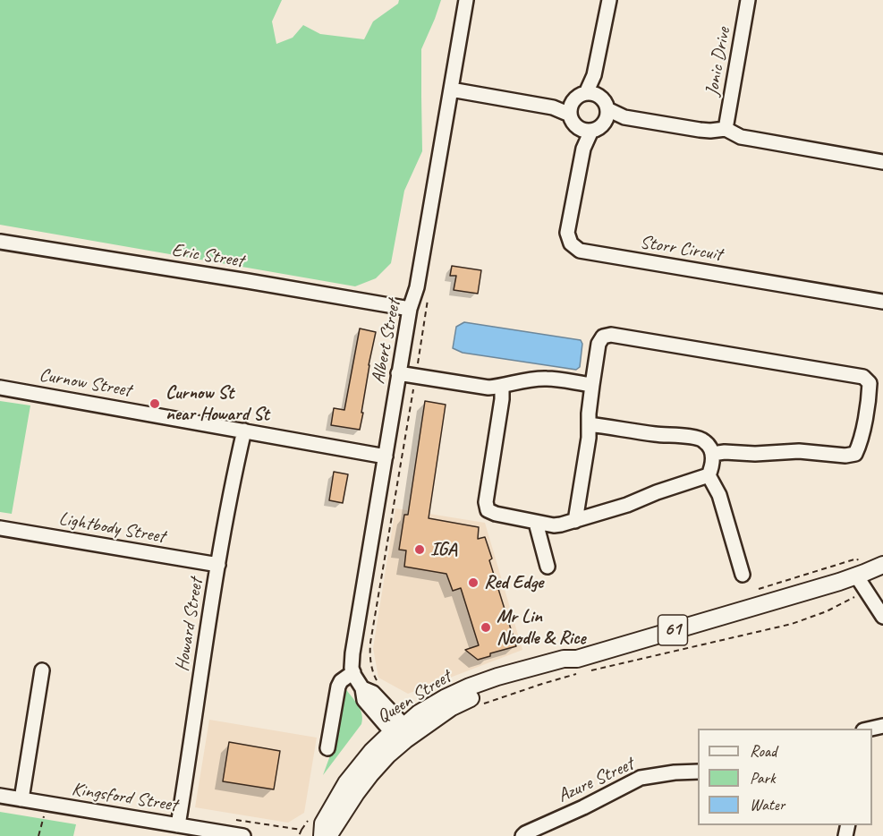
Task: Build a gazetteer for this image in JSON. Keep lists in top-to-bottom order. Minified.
{"streets":{"main road":["61","Queen Street"],"street":["Jonic Drive","Storr Circuit","Eric Street","Albert Street","Curnow Street","Lightbody Street","Howard Street","Azure Street","Kingsford Street"]},"crossings":[["Eric Street","Albert Street"],["Albert Street","Curnow Street"],["Albert Street","Queen Street"],["Curnow Street","Howard Street"],["Lightbody Street","Howard Street"],["Howard Street","Kingsford Street"]],"places":["Curnow St near Howard St","IGA","Red Edge","Mr Lin Noodle & Rice"],"legend":["Road","Park","Water"]}
